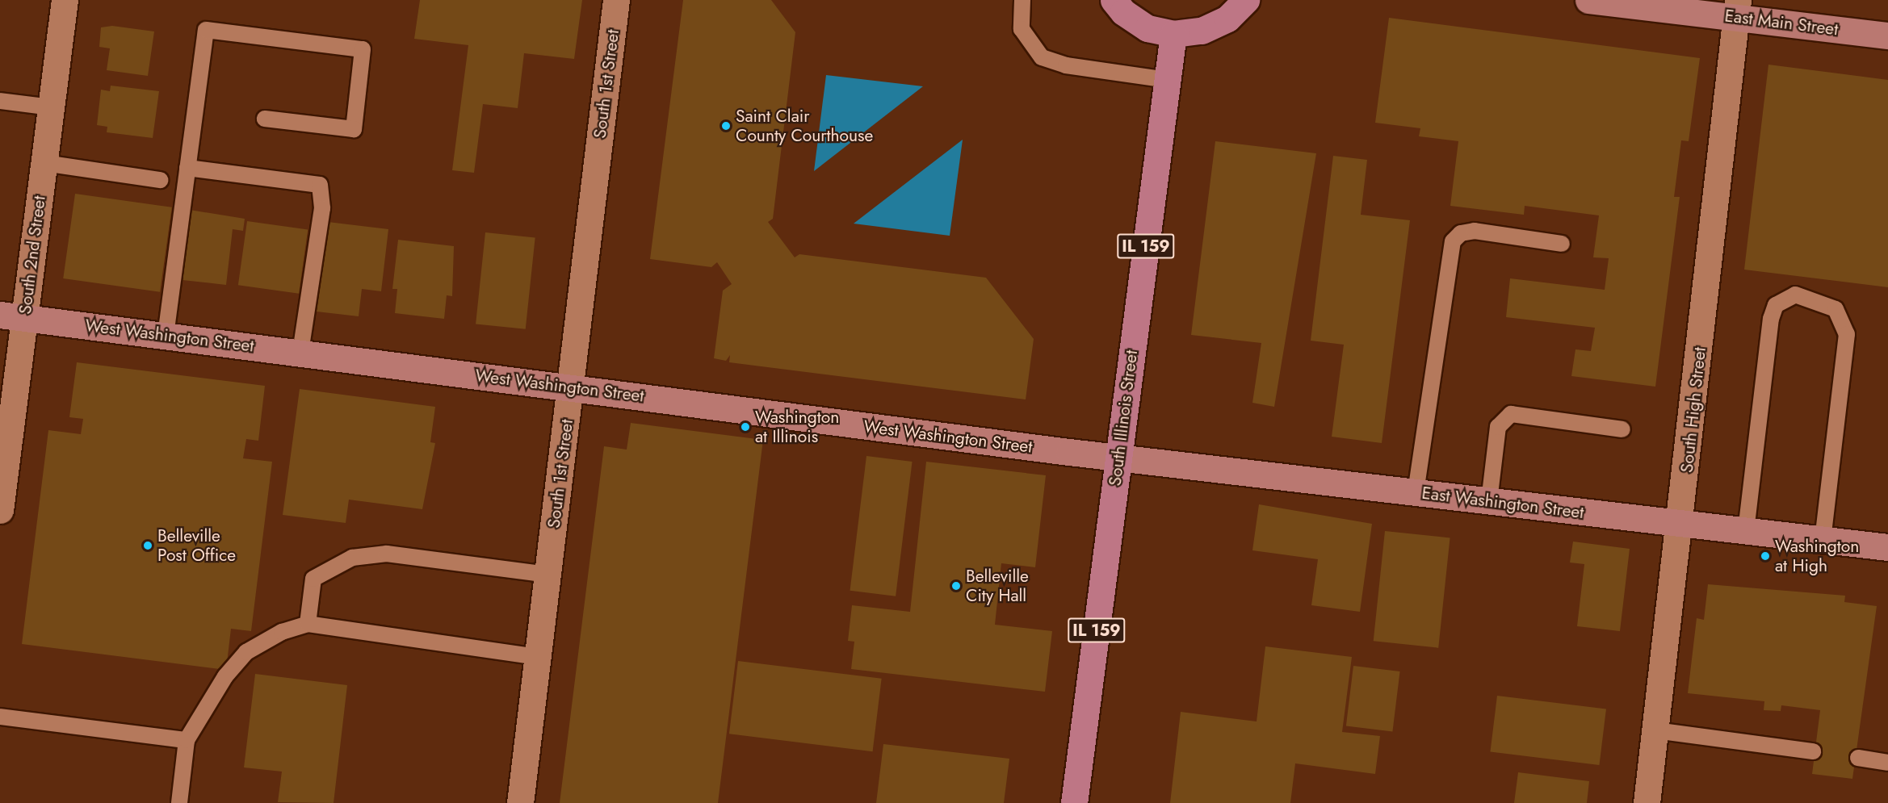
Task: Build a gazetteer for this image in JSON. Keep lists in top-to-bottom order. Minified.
{"streets":{"main road":["East Main Street","IL 159","West Washington Street","South Illinois Street","East Washington Street"],"street":["South 1st Street","South 2nd Street","South High Street"]},"crossings":[["East Main Street","South High Street"],["South 1st Street","West Washington Street"],["South 2nd Street","West Washington Street"],["West Washington Street","South Illinois Street"],["West Washington Street","East Washington Street"],["South High Street","East Washington Street"],["South Illinois Street","East Washington Street"]],"places":["Saint Clair County Courthouse","Washington at Illinois","Belleville Post Office","Washington at High","Belleville City Hall"]}
